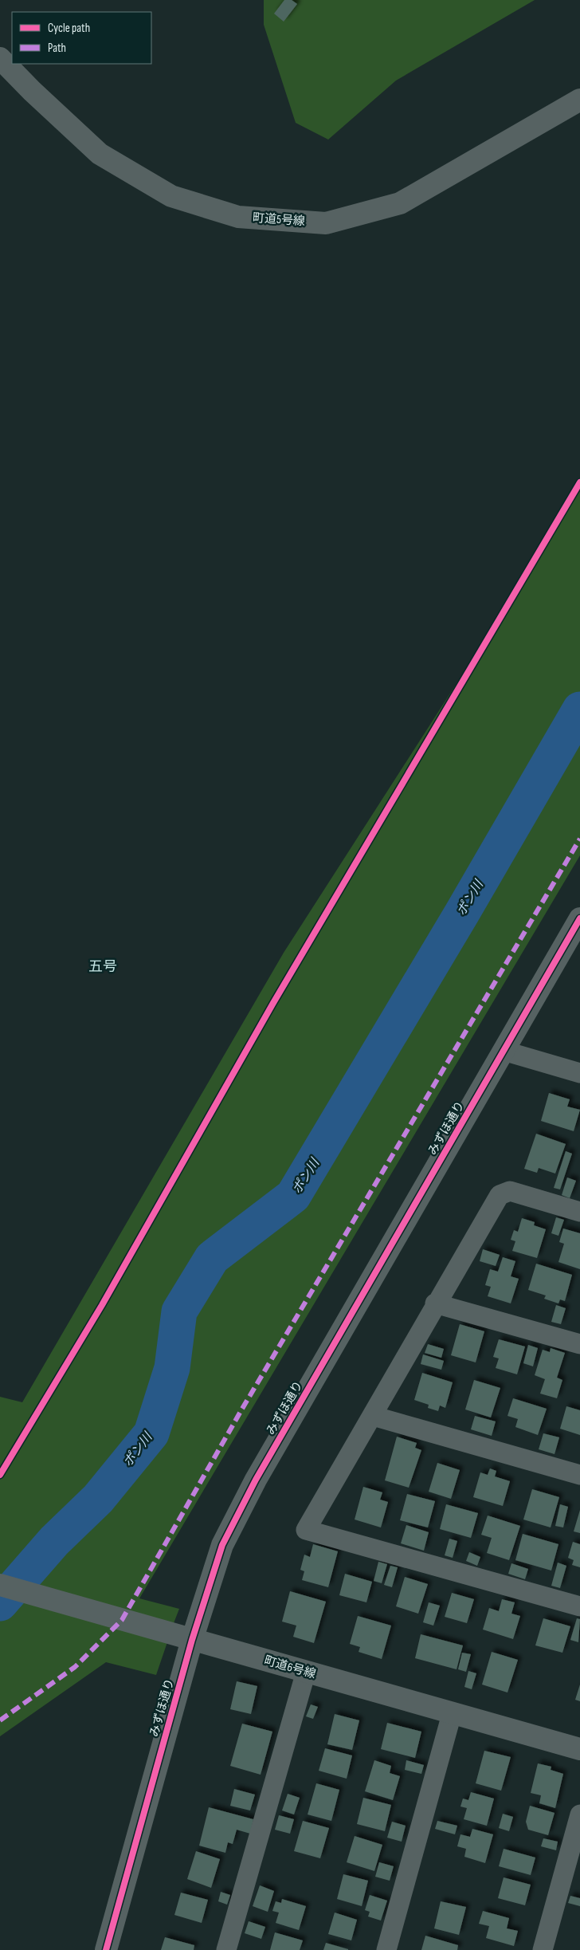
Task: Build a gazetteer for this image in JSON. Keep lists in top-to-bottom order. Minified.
{"streets":{"street":["町道5号線","みずほ通り","町道6号線"]},"crossings":[["みずほ通り","町道6号線"]],"districts":["五号"],"water":["ポン川"],"legend":["Cycle path","Path"]}
